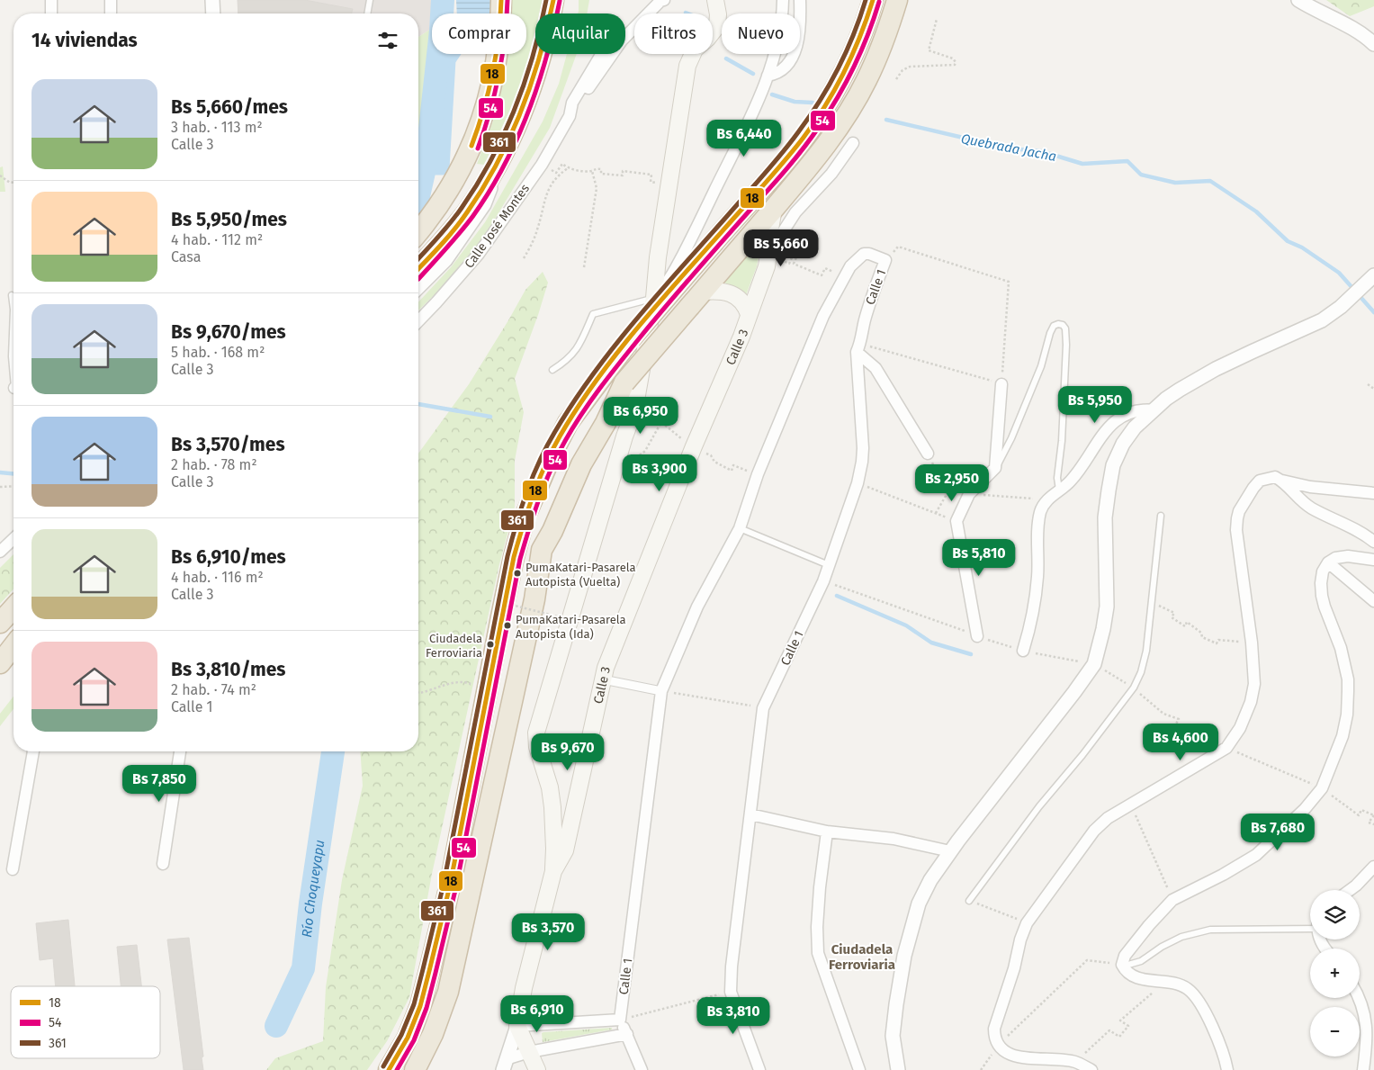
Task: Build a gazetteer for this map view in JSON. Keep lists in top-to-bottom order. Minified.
{"streets":{"main road":["Calle 3"],"street":["Calle José Montes","Calle 1"]},"districts":["Ciudadela Ferroviaria"],"water":["Quebrada Jacha","Río Choqueyapu"],"places":["PumaKatari-Pasarela Autopista (Vuelta)","PumaKatari-Pasarela Autopista (Ida)","Ciudadela Ferroviaria"],"lines":["transit line 18","transit line 54","transit line 361"],"legend":["18","54","361"],"page":{"chip":["Comprar","Alquilar","Filtros","Nuevo"],"heading":"14 viviendas","list":[{"name":"Bs 5,660/mes","note":"3 hab. · 113 m² · Calle 3"},{"name":"Bs 5,950/mes","note":"4 hab. · 112 m² · Casa"},{"name":"Bs 9,670/mes","note":"5 hab. · 168 m² · Calle 3"},{"name":"Bs 3,570/mes","note":"2 hab. · 78 m² · Calle 3"},{"name":"Bs 6,910/mes","note":"4 hab. · 116 m² · Calle 3"},{"name":"Bs 3,810/mes","note":"2 hab. · 74 m² · Calle 1"}],"price":["Bs 6,440","Bs 5,660","Bs 5,950","Bs 6,950","Bs 3,900","Bs 2,950","Bs 5,810","Bs 4,600","Bs 9,670","Bs 7,850","Bs 7,680","Bs 3,570","Bs 6,910","Bs 3,810"],"map_buttons":["+","−"]}}
